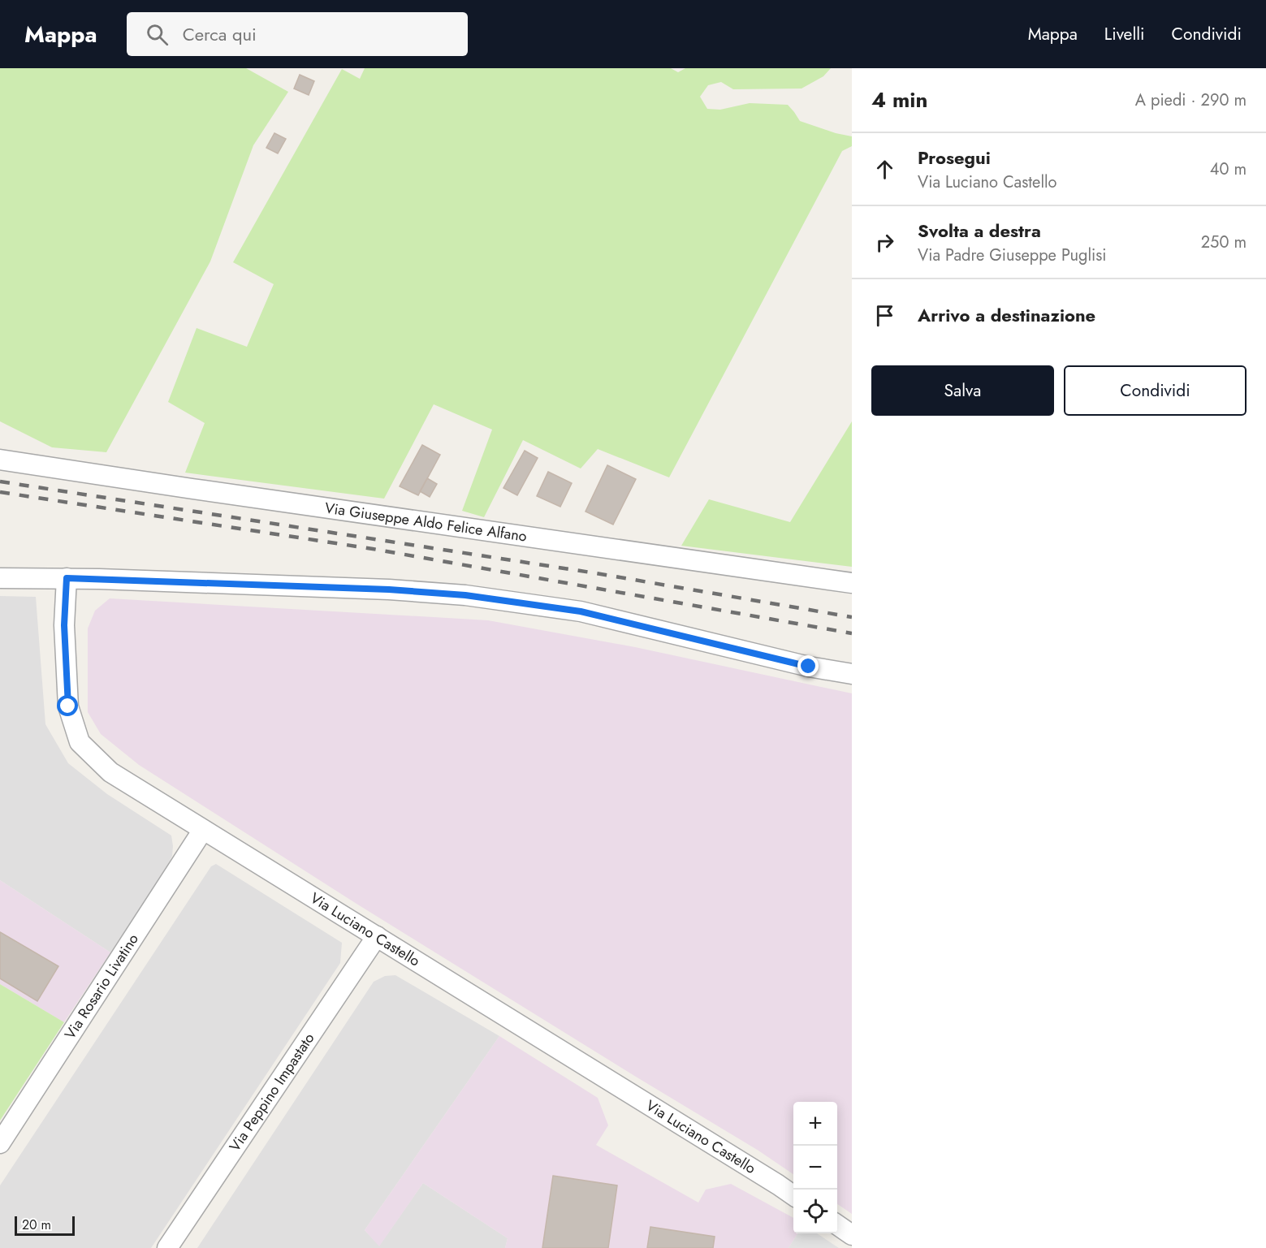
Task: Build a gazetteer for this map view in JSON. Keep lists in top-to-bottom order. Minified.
{"streets":{"street":["Via Giuseppe Aldo Felice Alfano","Via Luciano Castello","Via Rosario Livatino","Via Peppino Impastato"]},"crossings":[["Via Luciano Castello","Via Rosario Livatino"],["Via Luciano Castello","Via Peppino Impastato"]],"scale_bar":"20 m","page":{"header":"Mappa","search":"Cerca qui","nav":["Mappa","Livelli","Condividi"],"heading":["4 min","A piedi · 290 m"],"list":[["Prosegui","Via Luciano Castello","40 m"],["Svolta a destra","Via Padre Giuseppe Puglisi","250 m"],"Arrivo a destinazione"],"buttons":["Salva","Condividi"],"map_buttons":["+","−"],"scale":"20 m"}}
